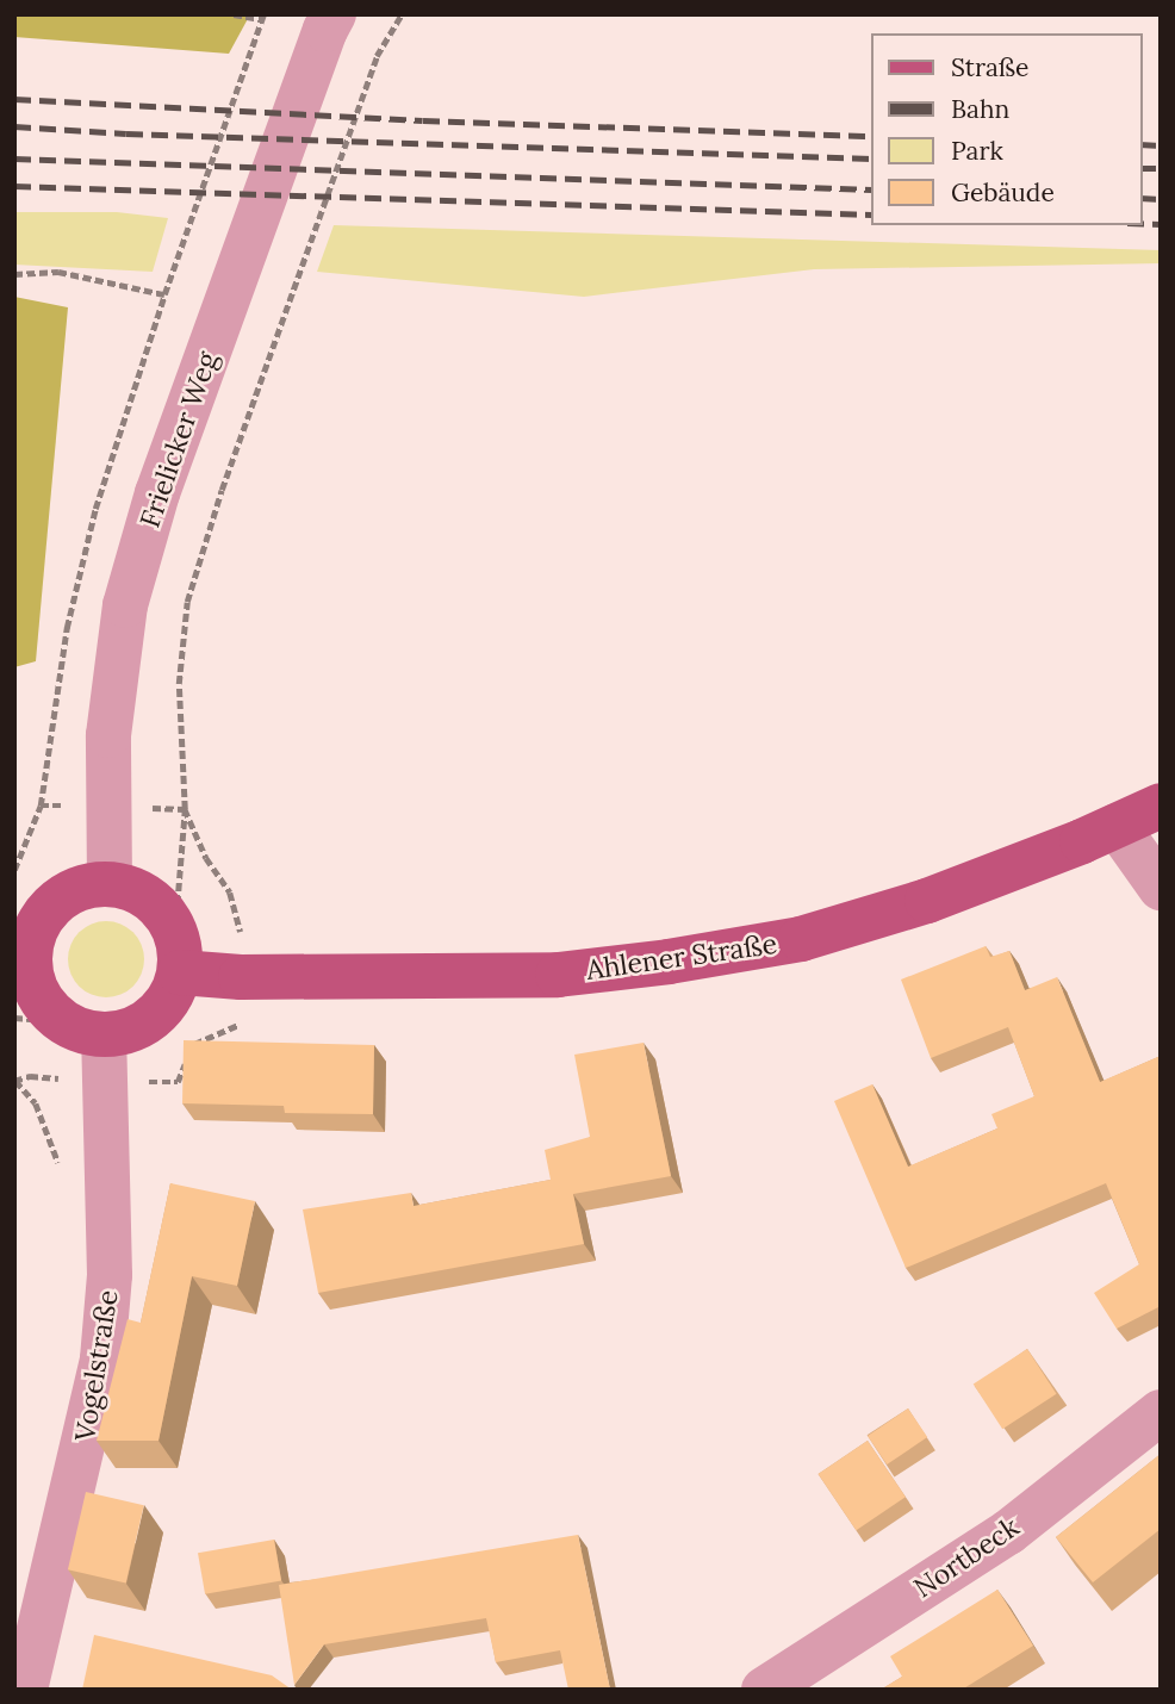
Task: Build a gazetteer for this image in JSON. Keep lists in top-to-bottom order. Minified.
{"streets":{"main road":["Ahlener Straße"],"street":["Frielicker Weg","Vogelstraße","Nortbeck"]},"crossings":[["Frielicker Weg","Ahlener Straße"],["Frielicker Weg","Vogelstraße"],["Ahlener Straße","Vogelstraße"]],"legend":["Straße","Bahn","Park","Gebäude"]}
